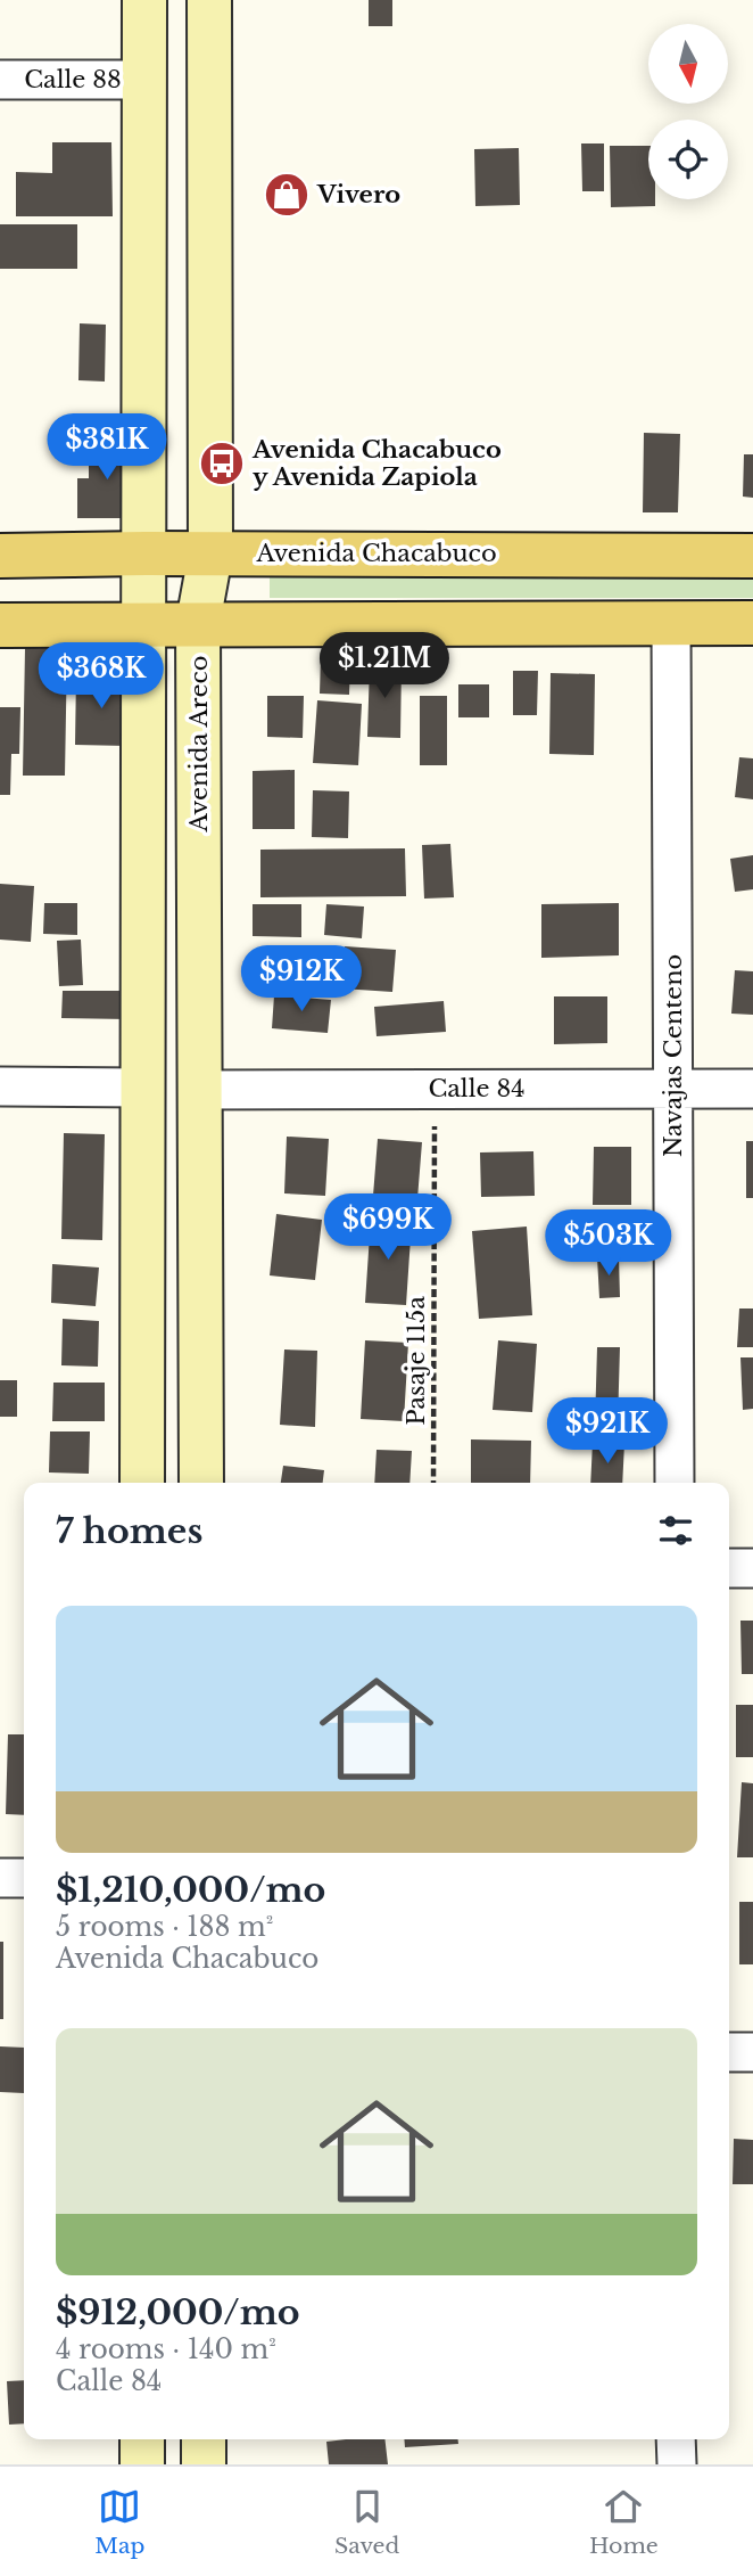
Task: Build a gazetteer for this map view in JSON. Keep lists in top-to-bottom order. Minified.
{"streets":{"main road":["Avenida Chacabuco","Avenida Areco"],"street":["Calle 88","Navajas Centeno","Calle 84"],"path":["Pasaje 115a"]},"crossings":[["Avenida Chacabuco","Avenida Areco"],["Avenida Areco","Calle 84"],["Navajas Centeno","Calle 84"],["Calle 84","Pasaje 115a"]],"places":{"shop":["Vivero"],"bus stop":["Avenida Chacabuco y Avenida Zapiola"]},"north":"bottom","page":{"price":["$381K","$1.21M","$368K","$912K","$699K","$503K","$921K"],"heading":"7 homes","list":[{"name":"$1,210,000/mo","note":"5 rooms · 188 m² · Avenida Chacabuco"},{"name":"$912,000/mo","note":"4 rooms · 140 m² · Calle 84"}],"tabs":["Map","Saved","Home"]}}
